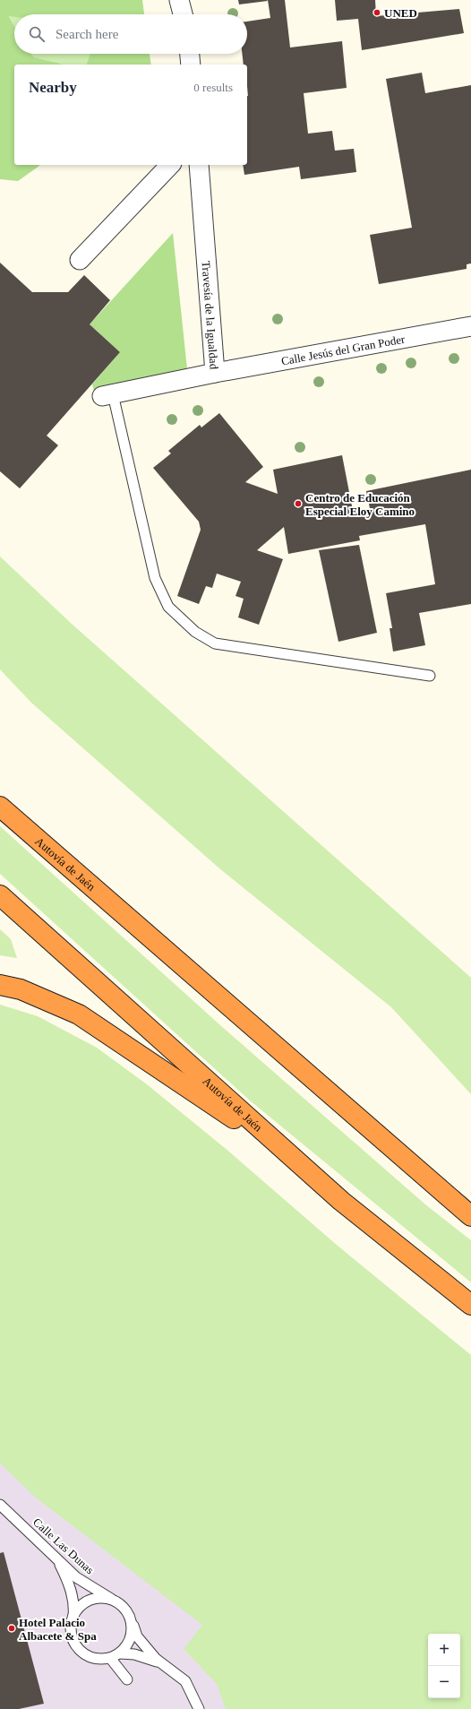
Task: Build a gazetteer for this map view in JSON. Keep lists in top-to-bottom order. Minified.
{"streets":{"highway":["Autovía de Jaén"],"street":["Travesía de la Igualdad","Calle Jesús del Gran Poder"],"lane":["Calle Las Dunas"]},"crossings":[["Travesía de la Igualdad","Calle Jesús del Gran Poder"]],"places":["UNED","Centro de Educación Especial Eloy Camino","Hotel Palacio Albacete & Spa"],"page":{"search":"Search here","heading":["Nearby","0 results"],"map_buttons":["+","−"]}}
